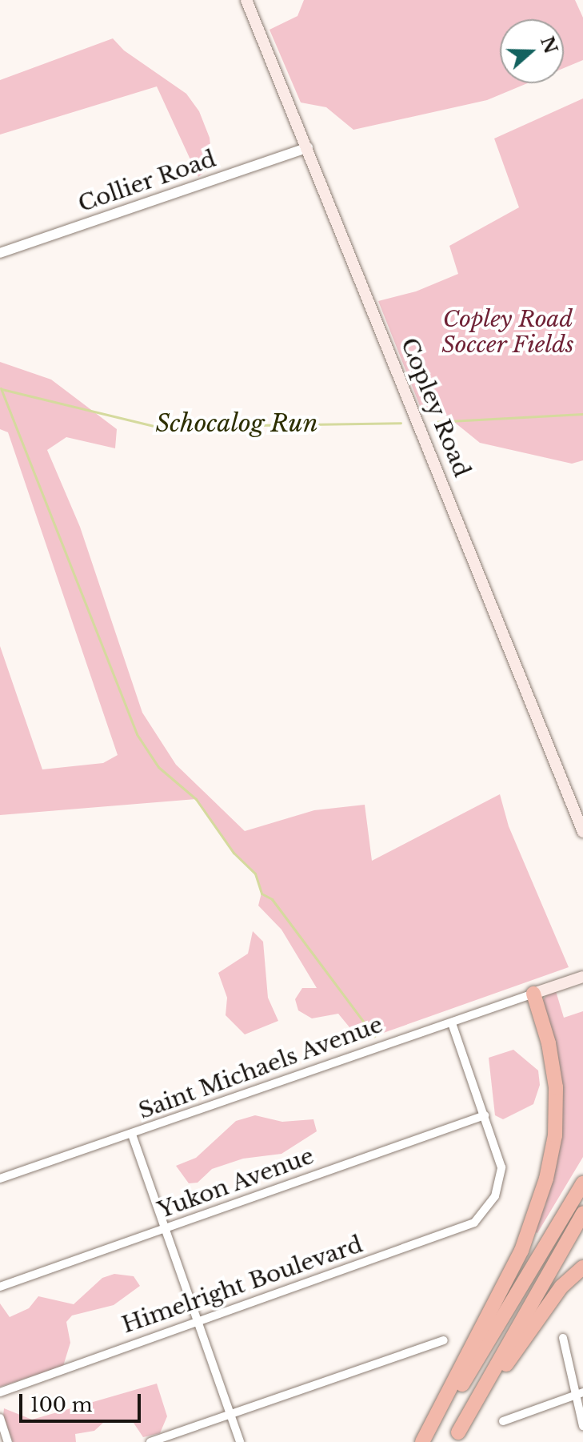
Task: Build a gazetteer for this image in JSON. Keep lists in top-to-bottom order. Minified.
{"streets":{"main road":["Copley Road"],"street":["Collier Road","Saint Michaels Avenue","Yukon Avenue","Himelright Boulevard"]},"crossings":[["Collier Road","Copley Road"],["Yukon Avenue","Himelright Boulevard"]],"water":["Schocalog Run"],"parks":["Copley Road Soccer Fields"],"scale_bar":"100 m","north":"right"}
